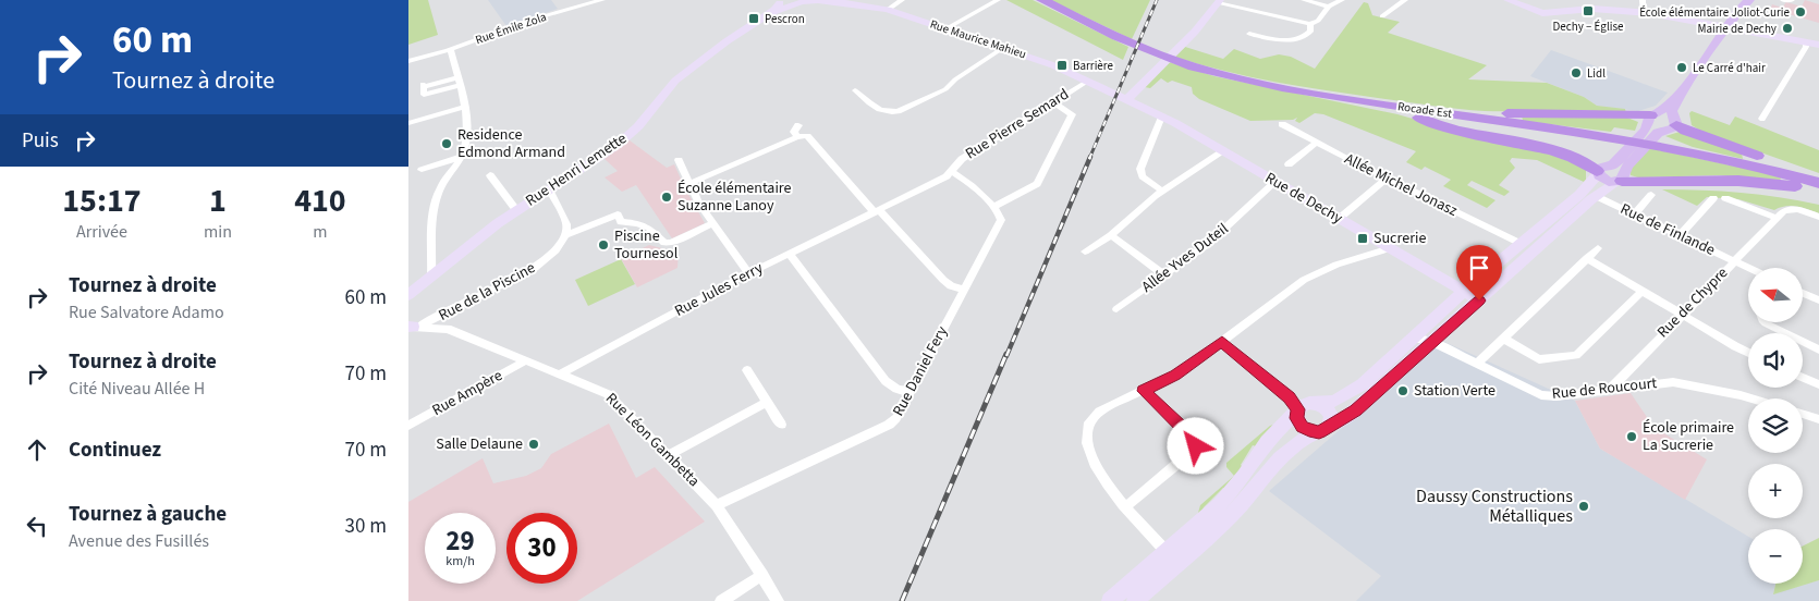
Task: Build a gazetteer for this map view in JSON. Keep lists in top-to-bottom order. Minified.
{"streets":{"highway":["Rocade Est"],"street":["Rue Émile Zola","Rue Maurice Mahieu","Rue Pierre Semard","Rue Henri Lemette","Allée Michel Jonasz","Rue de Dechy","Rue de Finlande","Allée Yves Duteil","Rue Jules Ferry","Rue de la Piscine","Rue de Chypre","Rue Daniel Fery","Rue de Roucourt","Rue Ampère","Rue Léon Gambetta"]},"crossings":[["Rue Maurice Mahieu","Rue Pierre Semard"],["Rue Maurice Mahieu","Rue Henri Lemette"],["Rue Maurice Mahieu","Rue de Dechy"],["Rue Pierre Semard","Rue Jules Ferry"],["Rue de Dechy","Allée Yves Duteil"],["Rue de Finlande","Rue de Chypre"],["Rue Jules Ferry","Rue Léon Gambetta"],["Rue de la Piscine","Rue Léon Gambetta"],["Rue de Chypre","Rue de Roucourt"],["Rue Daniel Fery","Rue Léon Gambetta"],["Rue Ampère","Rue Léon Gambetta"]],"places":{"transit":["Dechy – Église","Pescron","Barrière","Sucrerie"],"other":["École élémentaire Joliot-Curie","Mairie de Dechy","Le Carré d'hair","Lidl","Residence Edmond Armand","École élémentaire Suzanne Lanoy","Piscine Tournesol","Station Verte","École primaire La Sucrerie","Salle Delaune","Daussy Constructions Métalliques"]},"north":"left","page":{"turn":["60 m","Tournez à droite"],"then":"Puis","eta":["15:17","Arrivée","1","min","410","m"],"list":[{"name":"Tournez à droite","note":"Rue Salvatore Adamo","value":"60 m"},{"name":"Tournez à droite","note":"Cité Niveau Allée H","value":"70 m"},{"name":"Continuez","value":"70 m"},{"name":"Tournez à gauche","note":"Avenue des Fusillés","value":"30 m"}],"map_buttons":["+","−"],"speed":"29 km/h","limit":"30"}}
